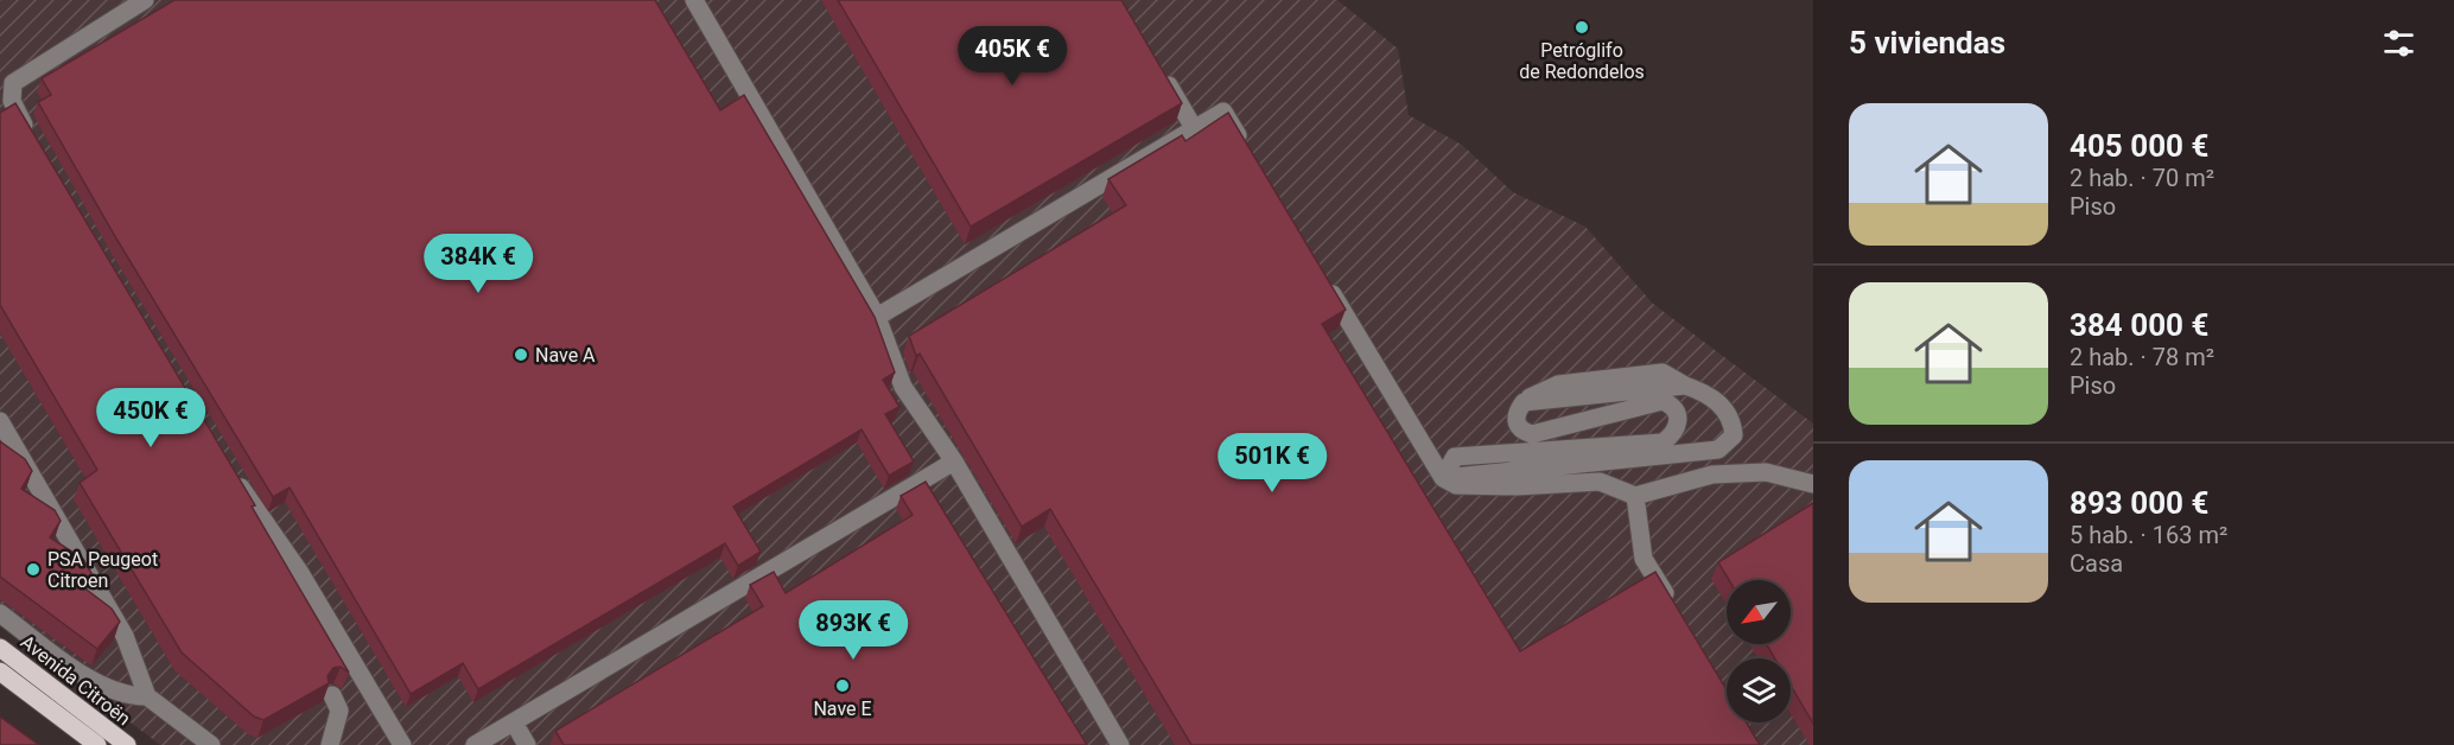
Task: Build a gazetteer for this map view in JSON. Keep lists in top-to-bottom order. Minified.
{"streets":{"main road":["Avenida Citroën"]},"places":["Petróglifo de Redondelos","Nave A","PSA Peugeot Citroen","Nave E"],"north":"bottom left","page":{"heading":"5 viviendas","price":["405K €","384K €","450K €","501K €","893K €"],"list":[{"name":"405 000 €","note":"2 hab. · 70 m² · Piso"},{"name":"384 000 €","note":"2 hab. · 78 m² · Piso"},{"name":"893 000 €","note":"5 hab. · 163 m² · Casa"}]}}
